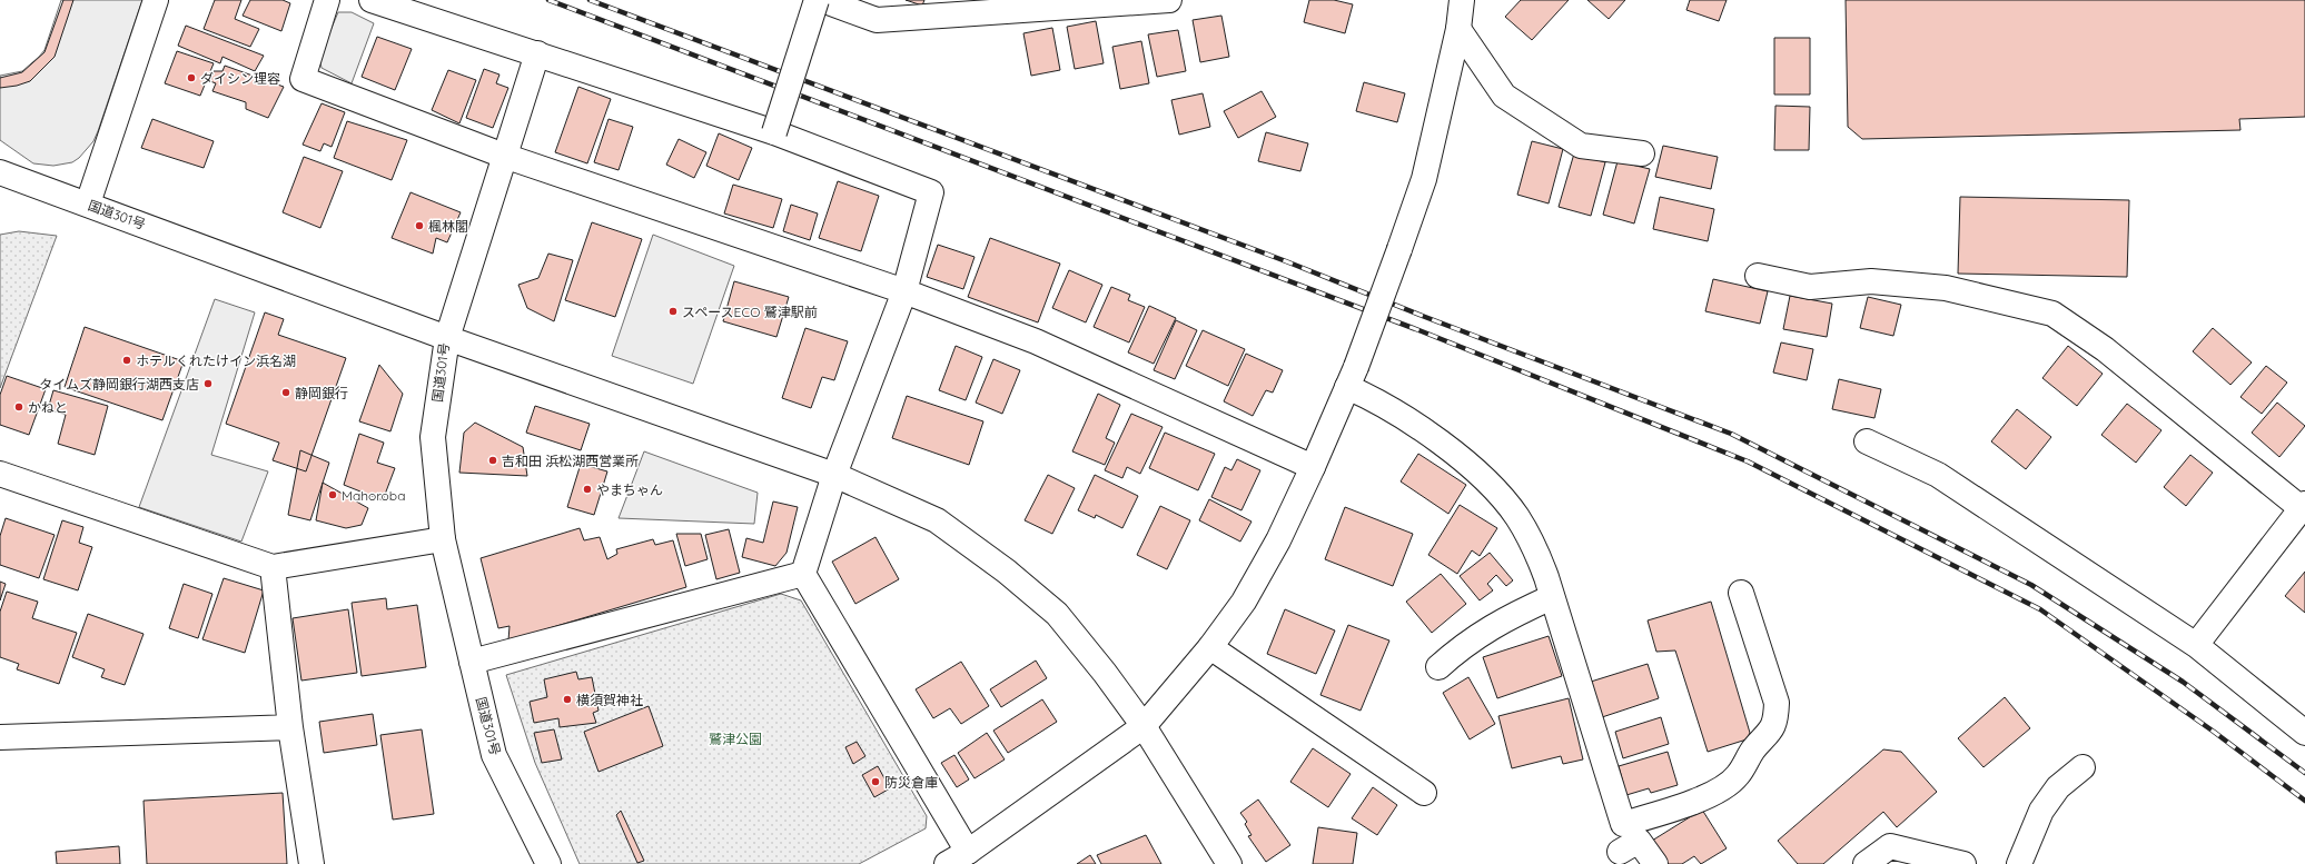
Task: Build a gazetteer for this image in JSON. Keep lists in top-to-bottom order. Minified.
{"streets":{"main road":["国道301号"]},"parks":["鷲津公園"],"places":["ダイシン理容","楓林閣","スペースECO 鷲津駅前","ホテルくれたけイン浜名湖","タイムズ静岡銀行湖西支店","静岡銀行","かねと","吉和田 浜松湖西営業所","やまちゃん","Mahoroba","横須賀神社","防災倉庫"]}
